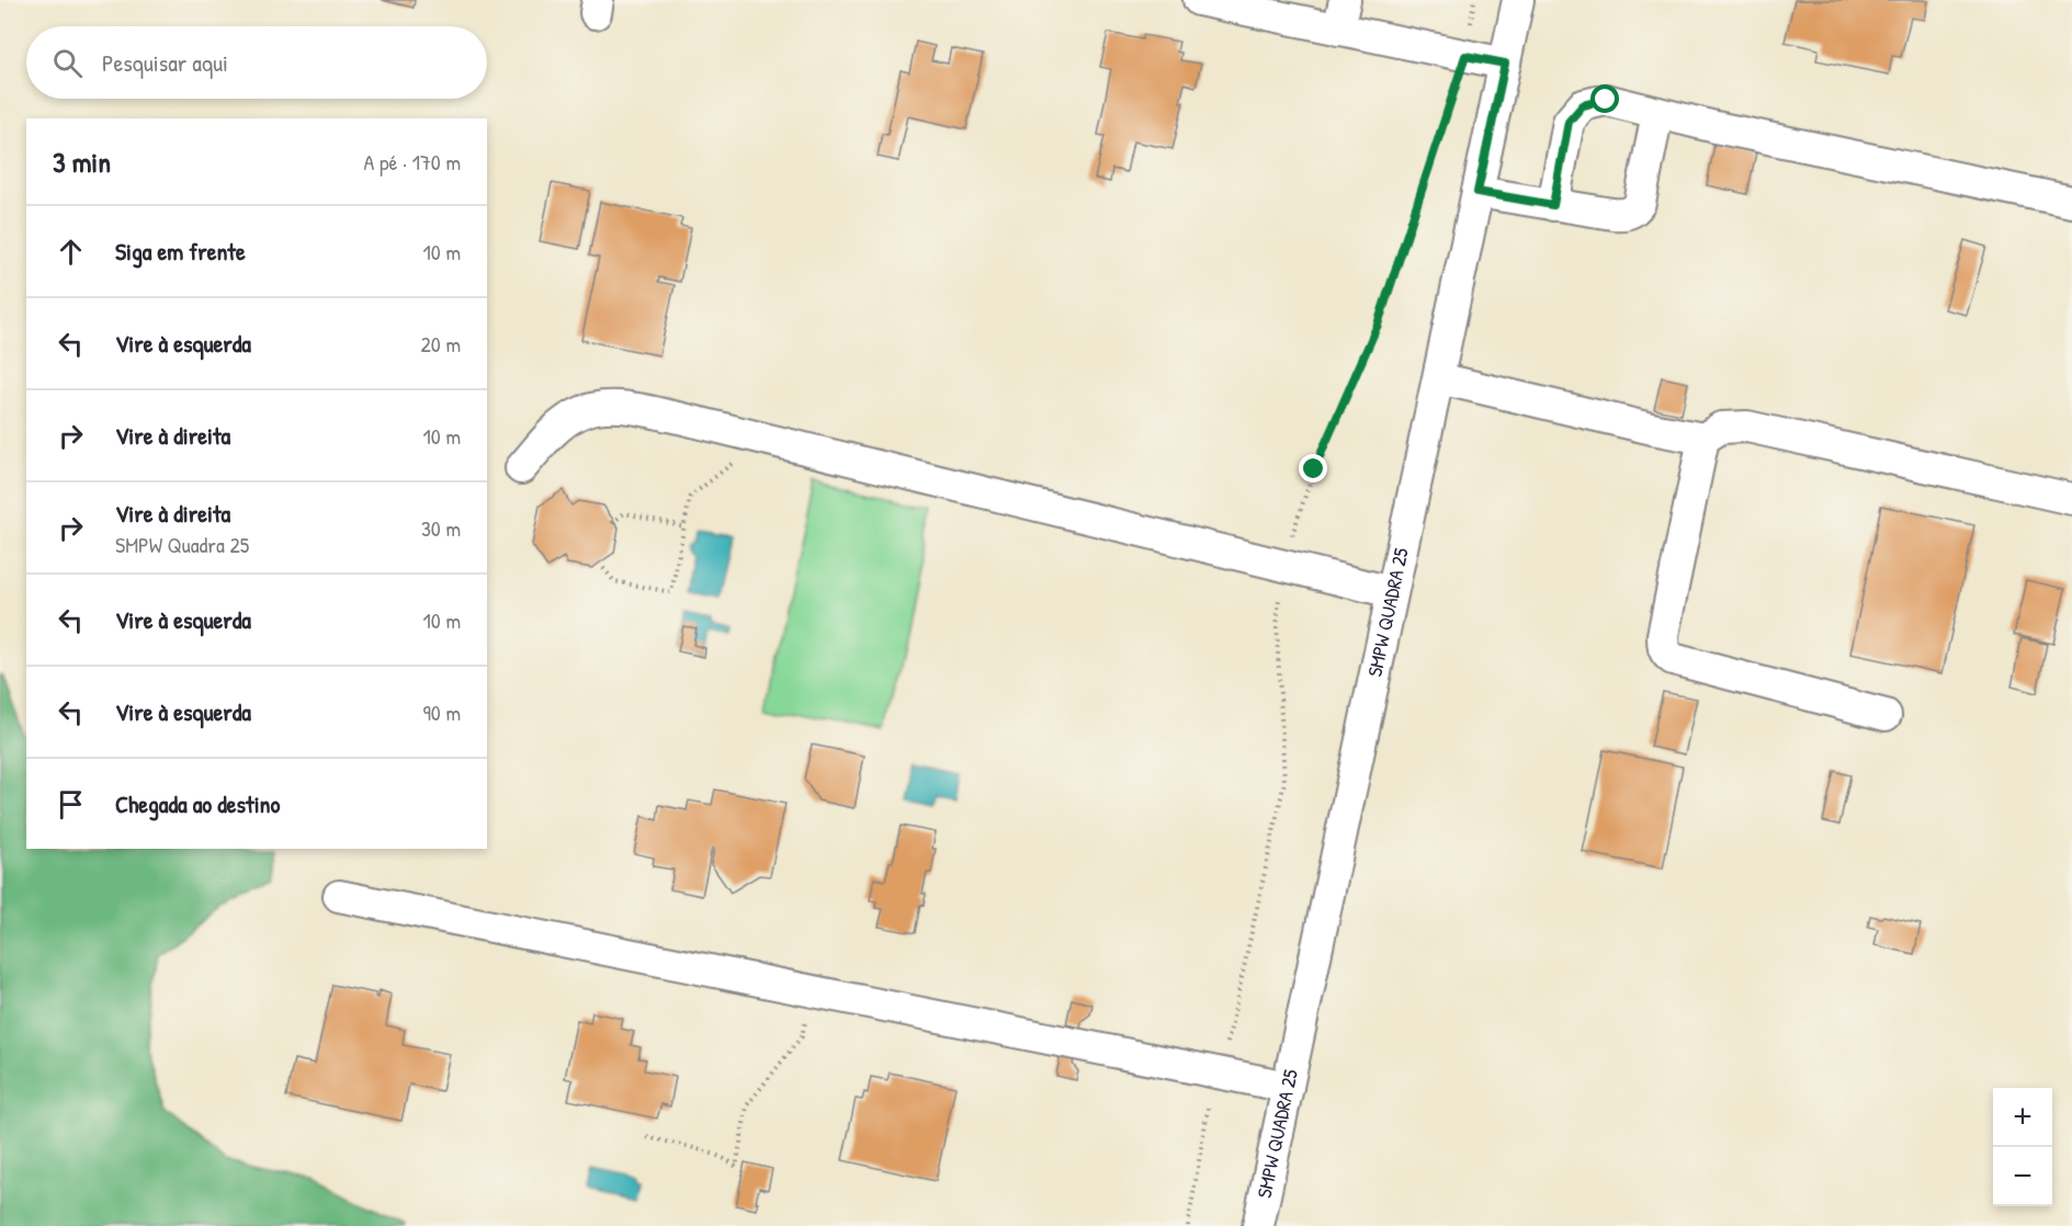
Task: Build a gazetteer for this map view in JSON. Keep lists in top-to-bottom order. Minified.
{"streets":{"street":["SMPW QUADRA 25"]},"page":{"search":"Pesquisar aqui","heading":["3 min","A pé · 170 m"],"list":[["Siga em frente","10 m"],["Vire à esquerda","20 m"],["Vire à direita","10 m"],["Vire à direita","SMPW Quadra 25","30 m"],["Vire à esquerda","10 m"],["Vire à esquerda","90 m"],"Chegada ao destino"],"map_buttons":["+","−"]}}
